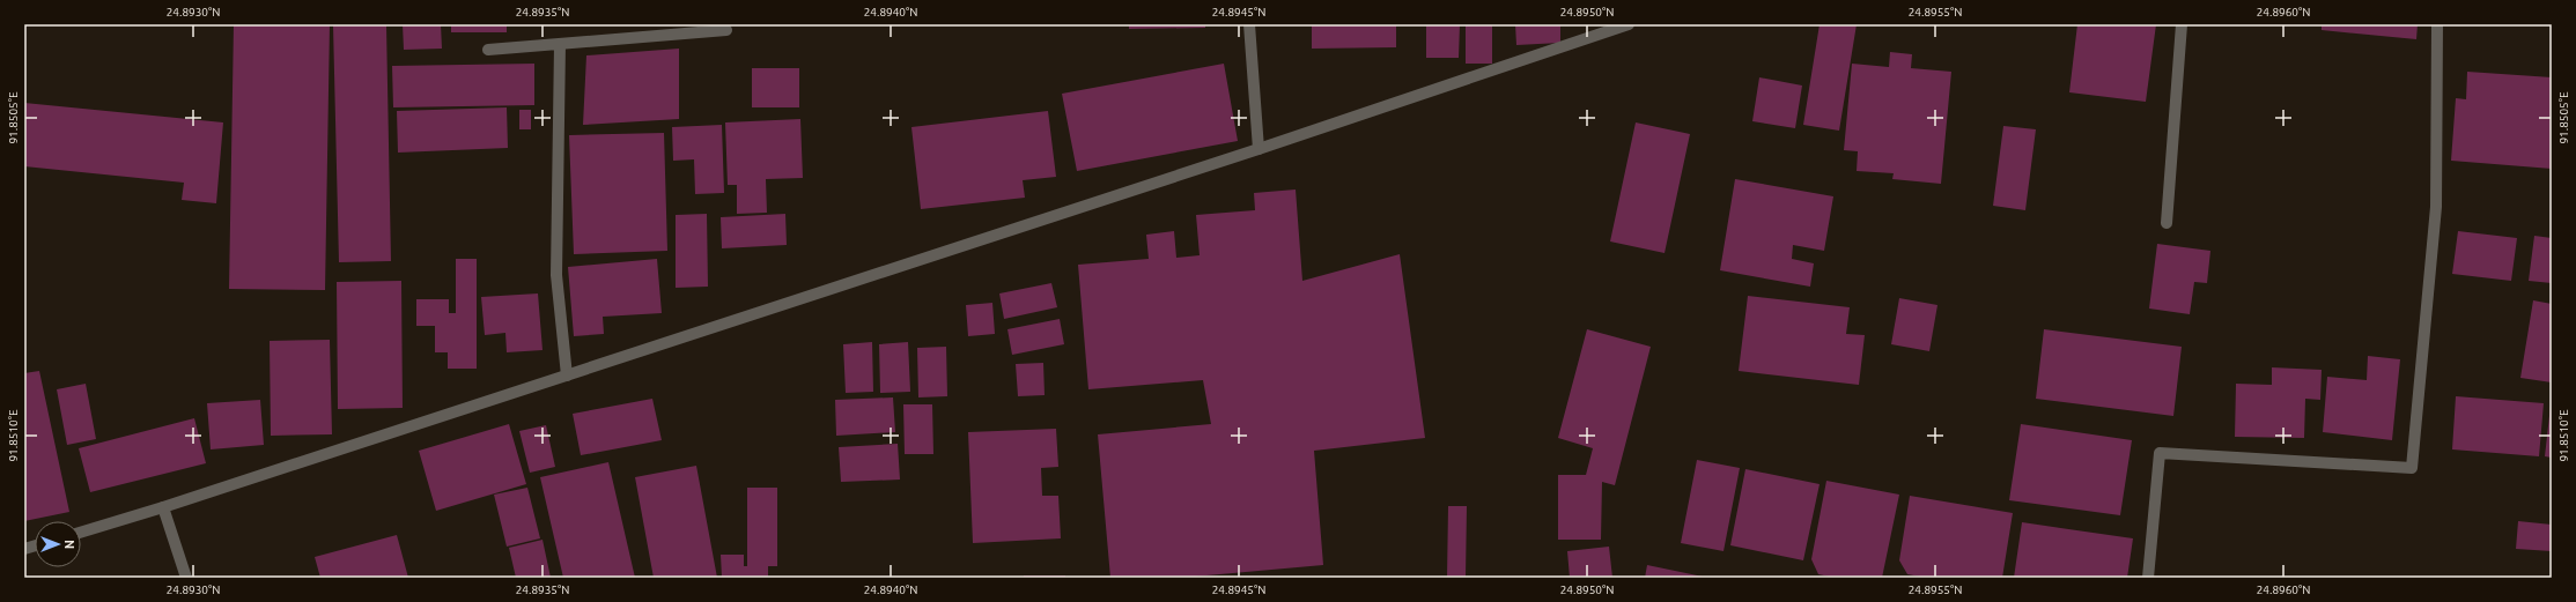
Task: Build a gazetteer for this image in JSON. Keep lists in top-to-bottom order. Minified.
{"north":"right","coordinates":["24.8930°N","24.8935°N","24.8940°N","24.8945°N","24.8950°N","24.8955°N","24.8960°N","91.8505°E","91.8510°E"]}
